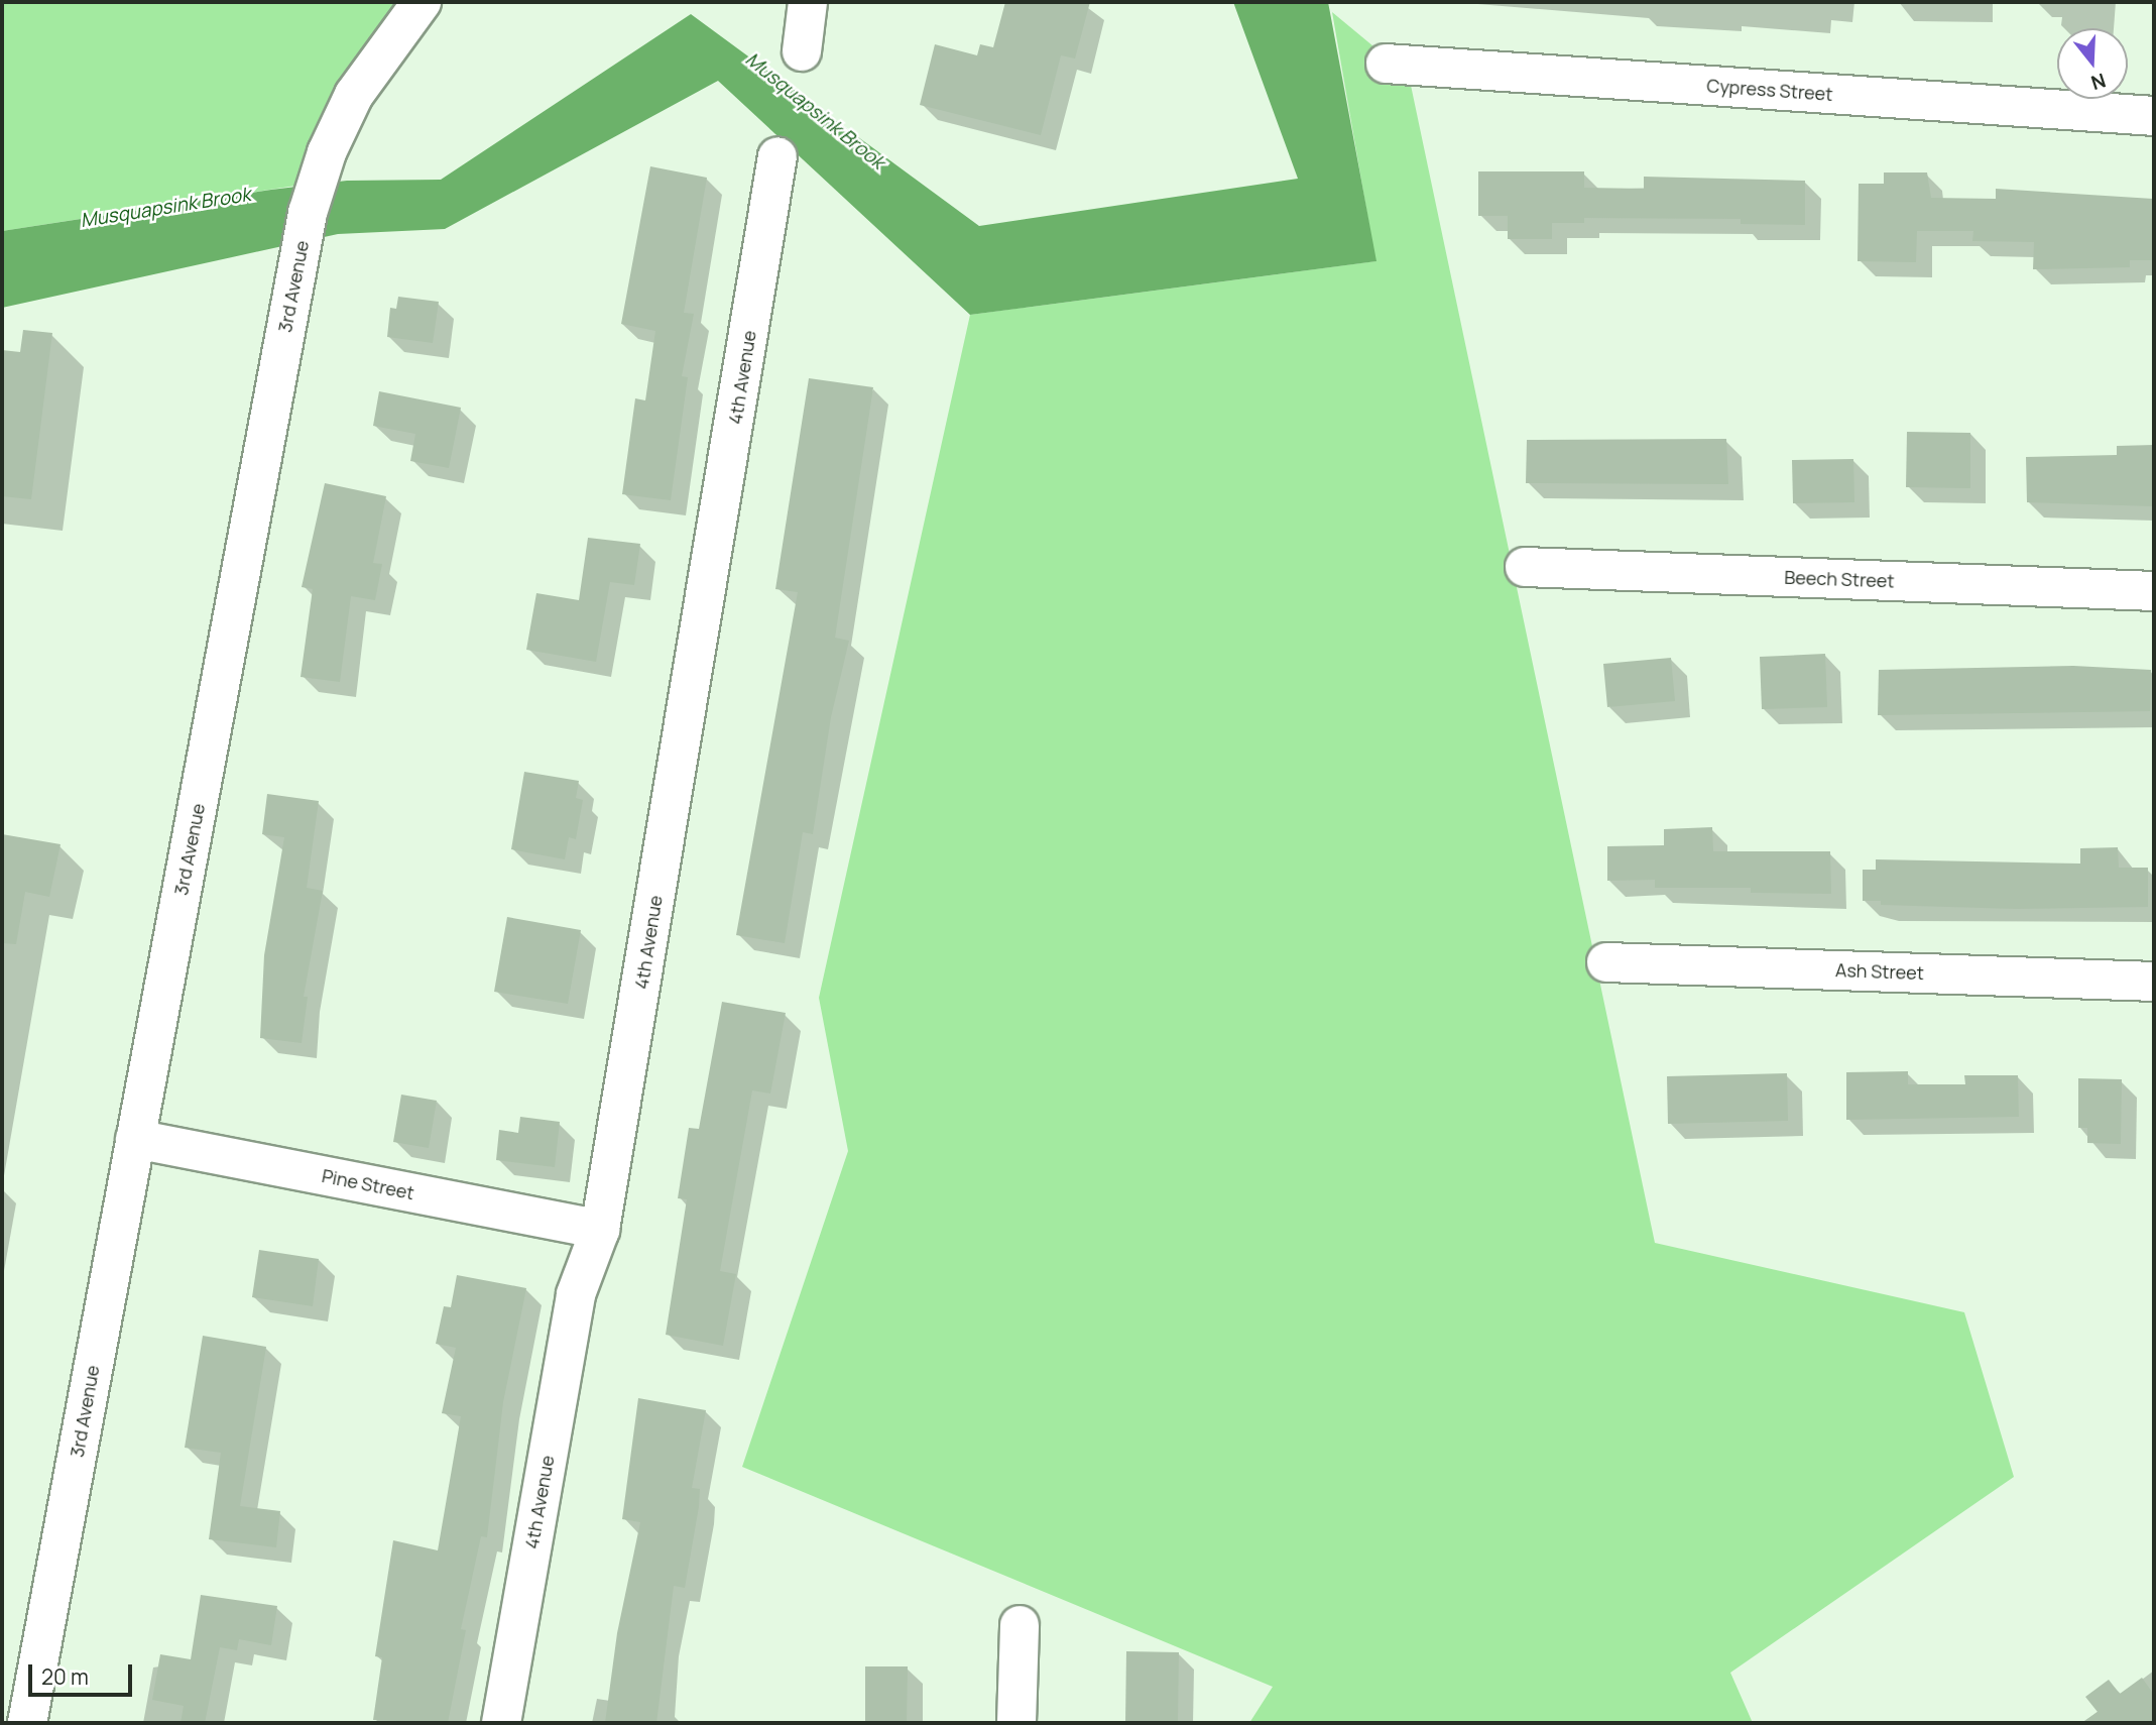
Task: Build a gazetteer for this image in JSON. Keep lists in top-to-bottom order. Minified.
{"streets":{"street":["Cypress Street","3rd Avenue","4th Avenue","Beech Street","Ash Street","Pine Street"]},"crossings":[["3rd Avenue","Pine Street"],["4th Avenue","Pine Street"]],"water":["Musquapsink Brook"],"scale_bar":"20 m","north":"bottom"}
